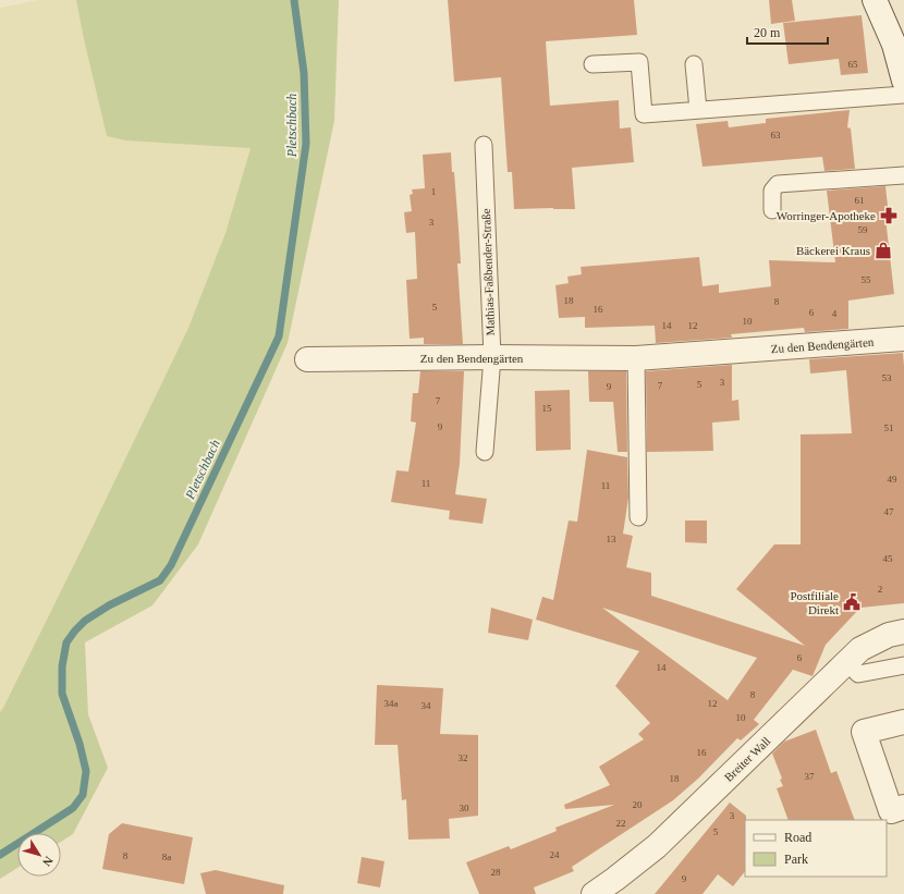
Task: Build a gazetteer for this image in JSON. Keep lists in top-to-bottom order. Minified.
{"streets":{"street":["Zu den Bendengärten","Breiter Wall"],"lane":["Mathias-Faßbender-Straße"]},"crossings":[["Mathias-Faßbender-Straße","Zu den Bendengärten"]],"water":["Pletschbach"],"places":{"pharmacy":["Worringer-Apotheke"],"shop":["Bäckerei Kraus"],"public building":["Postfiliale Direkt"]},"house_numbers":["65","63","1","61","3","59","55","18","8","5","16","6","4","10","14","12","53","3","5","7","9","7","15","9","51","49","11","11","47","13","45","2","6","14","8","34a","12","34","10","16","32","37","18","20","30","3","22","5","24","8","8a","28","9"],"legend":["Road","Park"],"scale_bar":"20 m","north":"bottom right"}
